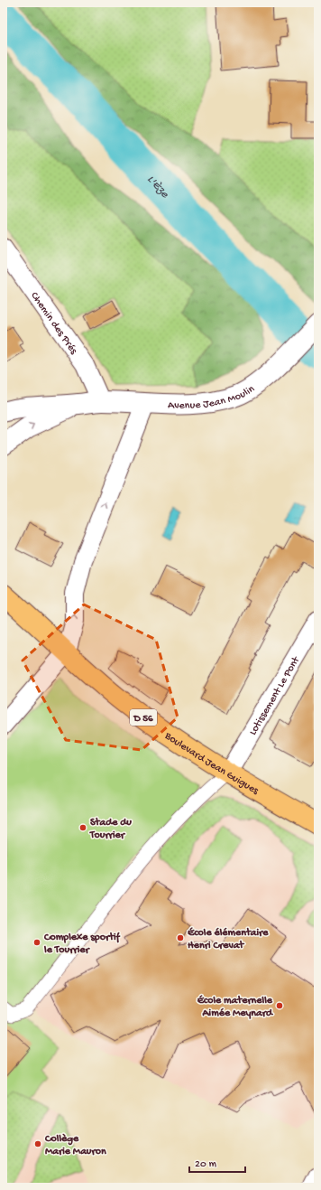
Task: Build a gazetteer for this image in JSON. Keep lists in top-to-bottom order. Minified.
{"streets":{"main road":["D 56","Boulevard Jean Guigues"],"street":["Chemin des Prés","Avenue Jean Moulin","Lotissement Le Pont"]},"crossings":[["Chemin des Prés","Avenue Jean Moulin"],["Lotissement Le Pont","Boulevard Jean Guigues"]],"water":["L'Èze"],"places":["Stade du Tourrier","École élémentaire Henri Crevat","Complexe sportif le Tourrier","École maternelle Aimée Meynard","Collège Marie Mauron"],"scale_bar":"20 m"}
